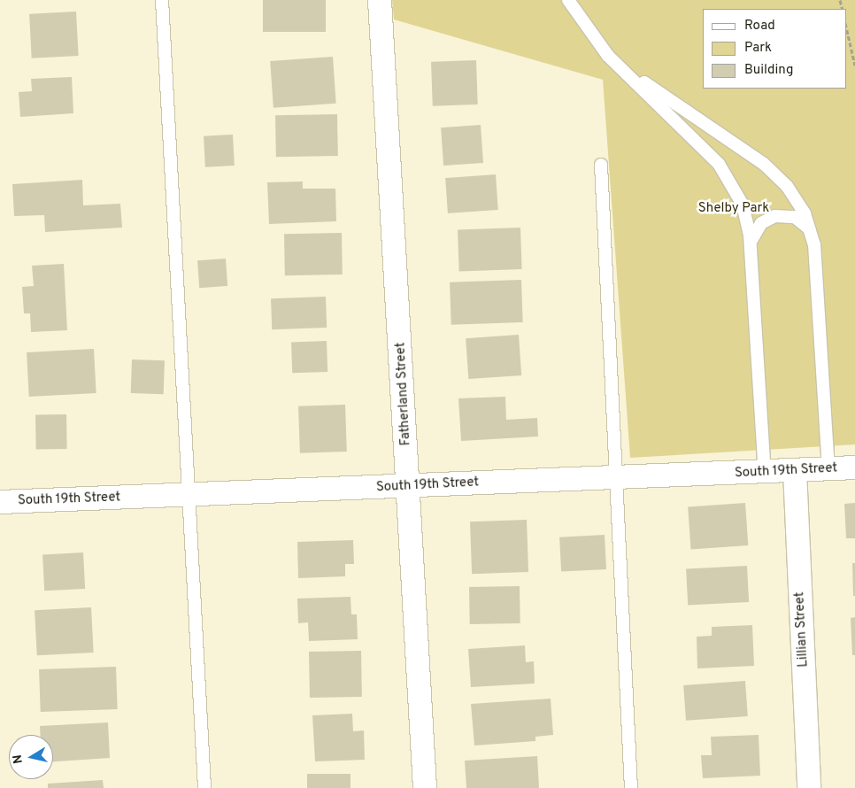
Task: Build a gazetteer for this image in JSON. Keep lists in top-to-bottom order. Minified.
{"streets":{"street":["Fatherland Street","South 19th Street","Lillian Street"]},"crossings":[["Fatherland Street","South 19th Street"],["South 19th Street","Lillian Street"]],"parks":["Shelby Park"],"legend":["Road","Park","Building"],"north":"left"}
